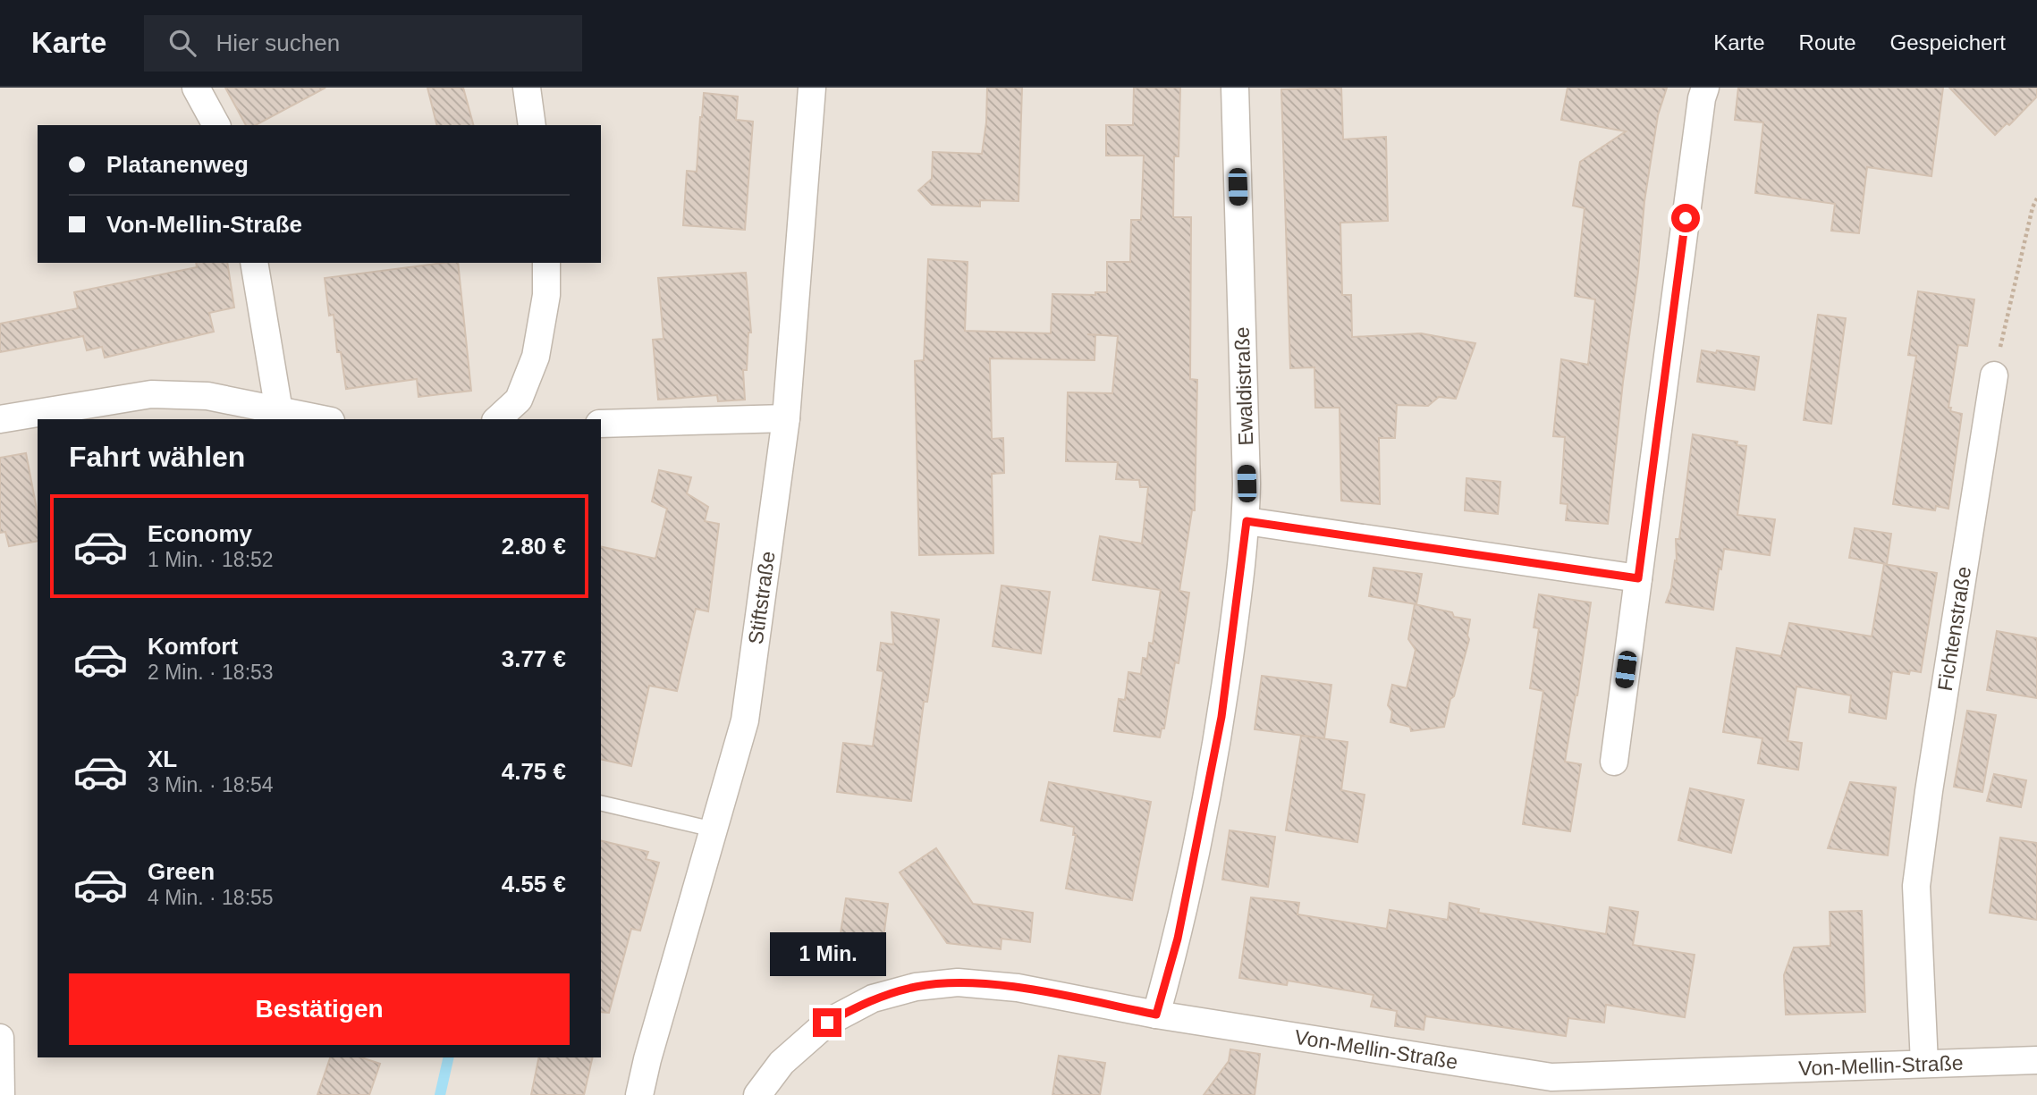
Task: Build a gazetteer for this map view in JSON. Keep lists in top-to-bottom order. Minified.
{"streets":{"street":["Ewaldistraße","Stiftstraße","Fichtenstraße","Von-Mellin-Straße"]},"crossings":[["Ewaldistraße","Von-Mellin-Straße"],["Fichtenstraße","Von-Mellin-Straße"]],"page":{"header":"Karte","search":"Hier suchen","nav":["Karte","Route","Gespeichert"],"banner":["Platanenweg","Von-Mellin-Straße"],"heading":"Fahrt wählen","list":[{"name":"Economy","note":"1 Min. · 18:52","value":"2.80 €"},{"name":"Komfort","note":"2 Min. · 18:53","value":"3.77 €"},{"name":"XL","note":"3 Min. · 18:54","value":"4.75 €"},{"name":"Green","note":"4 Min. · 18:55","value":"4.55 €"}],"bubble":"1 Min.","buttons":"Bestätigen"}}
